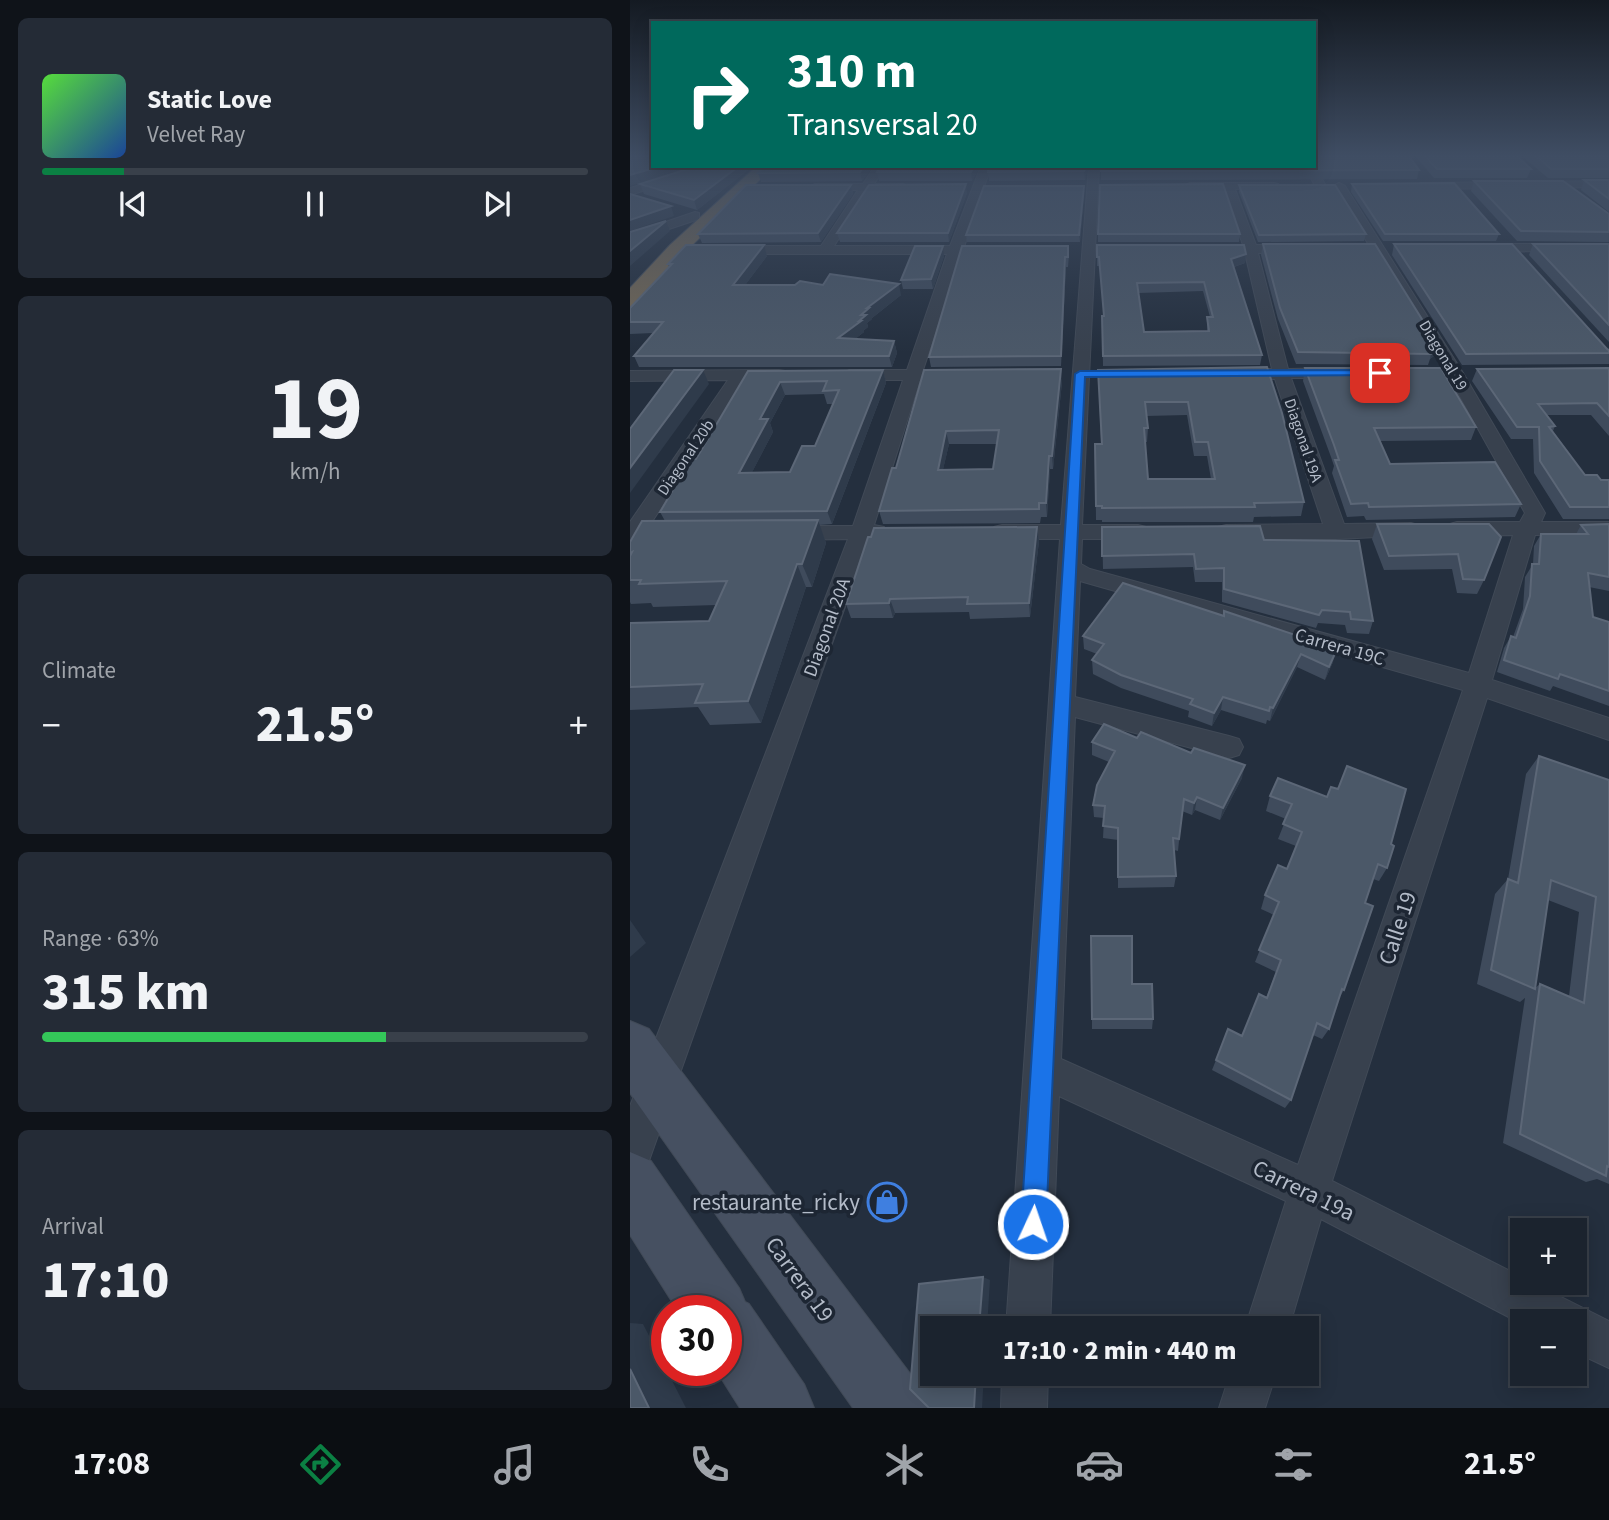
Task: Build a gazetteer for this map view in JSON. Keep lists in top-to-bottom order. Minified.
{"streets":{"street":["Diagonal 19","Diagonal 19A","Diagonal 20b","Diagonal 20A","Carrera 19C","Calle 19","Carrera 19a","Carrera 19"]},"crossings":[["Diagonal 19","Calle 19"],["Diagonal 20A","Carrera 19"],["Carrera 19C","Calle 19"],["Calle 19","Carrera 19a"]],"places":{"shop":["restaurante_ricky"]},"page":{"turn":["310 m","Transversal 20"],"song":["Static Love","Velvet Ray"],"tile":[["19","km/h"],"Climate",["Range · 63%","315 km"],["Arrival","17:10"]],"heat":["−","21.5°","+"],"map_buttons":["+","−"],"limit":"30","trip":"17:10 · 2 min · 440 m","tabs":["17:08","21.5°"]}}
